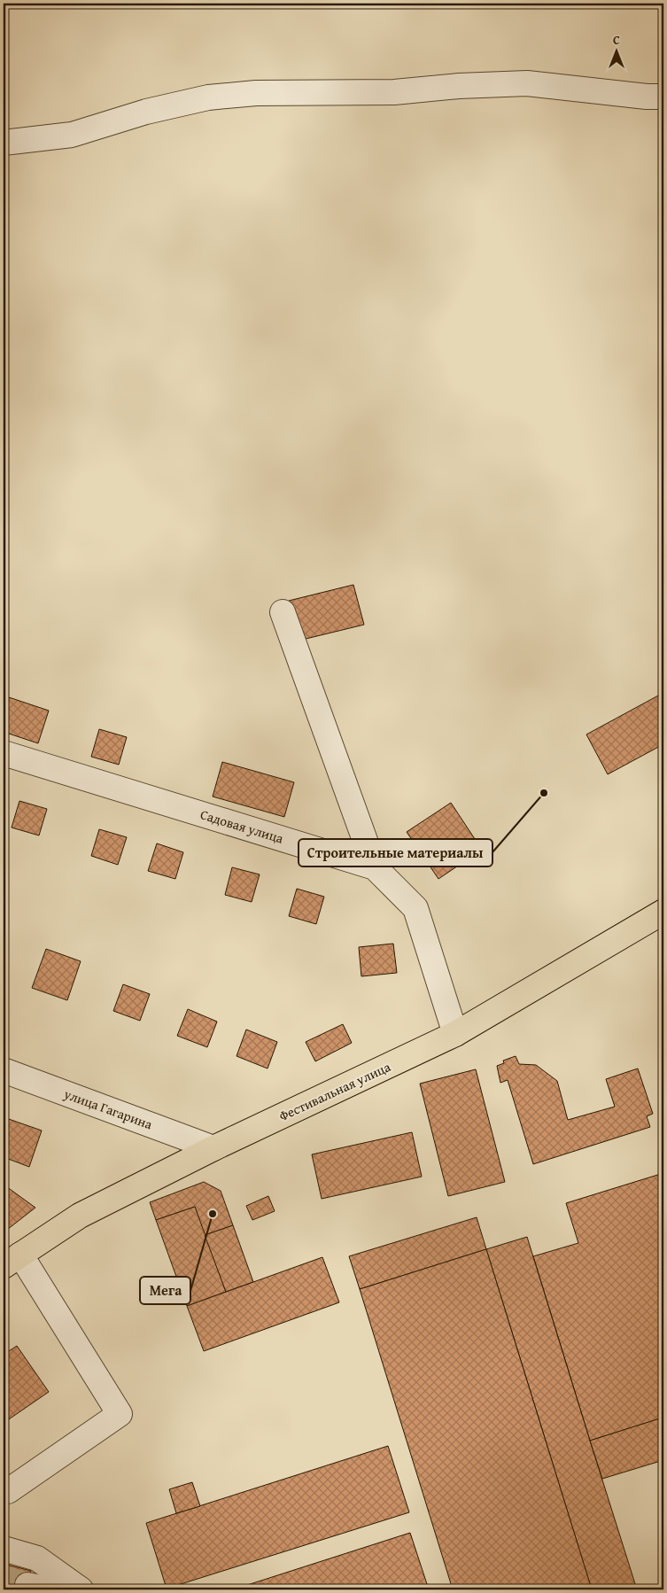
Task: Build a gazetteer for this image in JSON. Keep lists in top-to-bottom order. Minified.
{"streets":{"main road":["Фестивальная улица"],"street":["Садовая улица","улица Гагарина"]},"crossings":[["Садовая улица","Фестивальная улица"],["Фестивальная улица","улица Гагарина"]],"places":["Строительные материалы","Мега"],"north":"top"}
